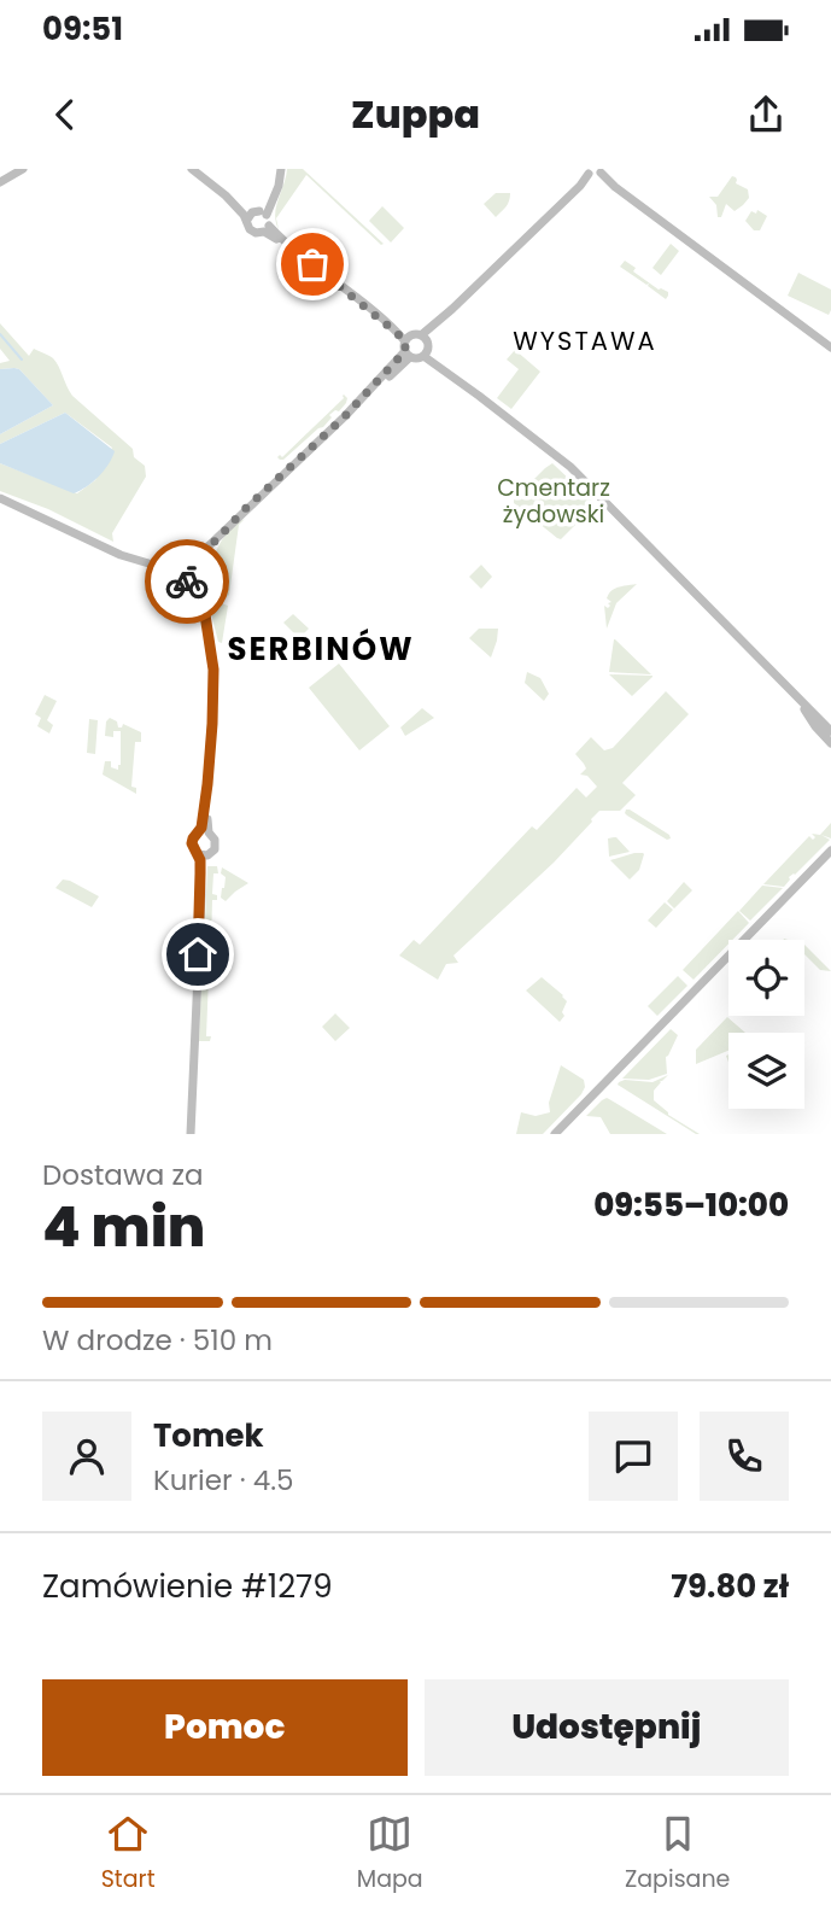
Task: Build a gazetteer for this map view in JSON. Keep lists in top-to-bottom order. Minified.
{"districts":["WYSTAWA","SERBINÓW"],"parks":["Cmentarz żydowski"],"page":{"status":"09:51","header":"Zuppa","heading":["4 min","Dostawa za","09:55–10:00"],"panel":["Tomek","Kurier · 4.5","Zamówienie #1279","79.80 zł"],"bar":"W drodze · 510 m","buttons":["Pomoc","Udostępnij"],"tabs":["Start","Mapa","Zapisane"]}}
